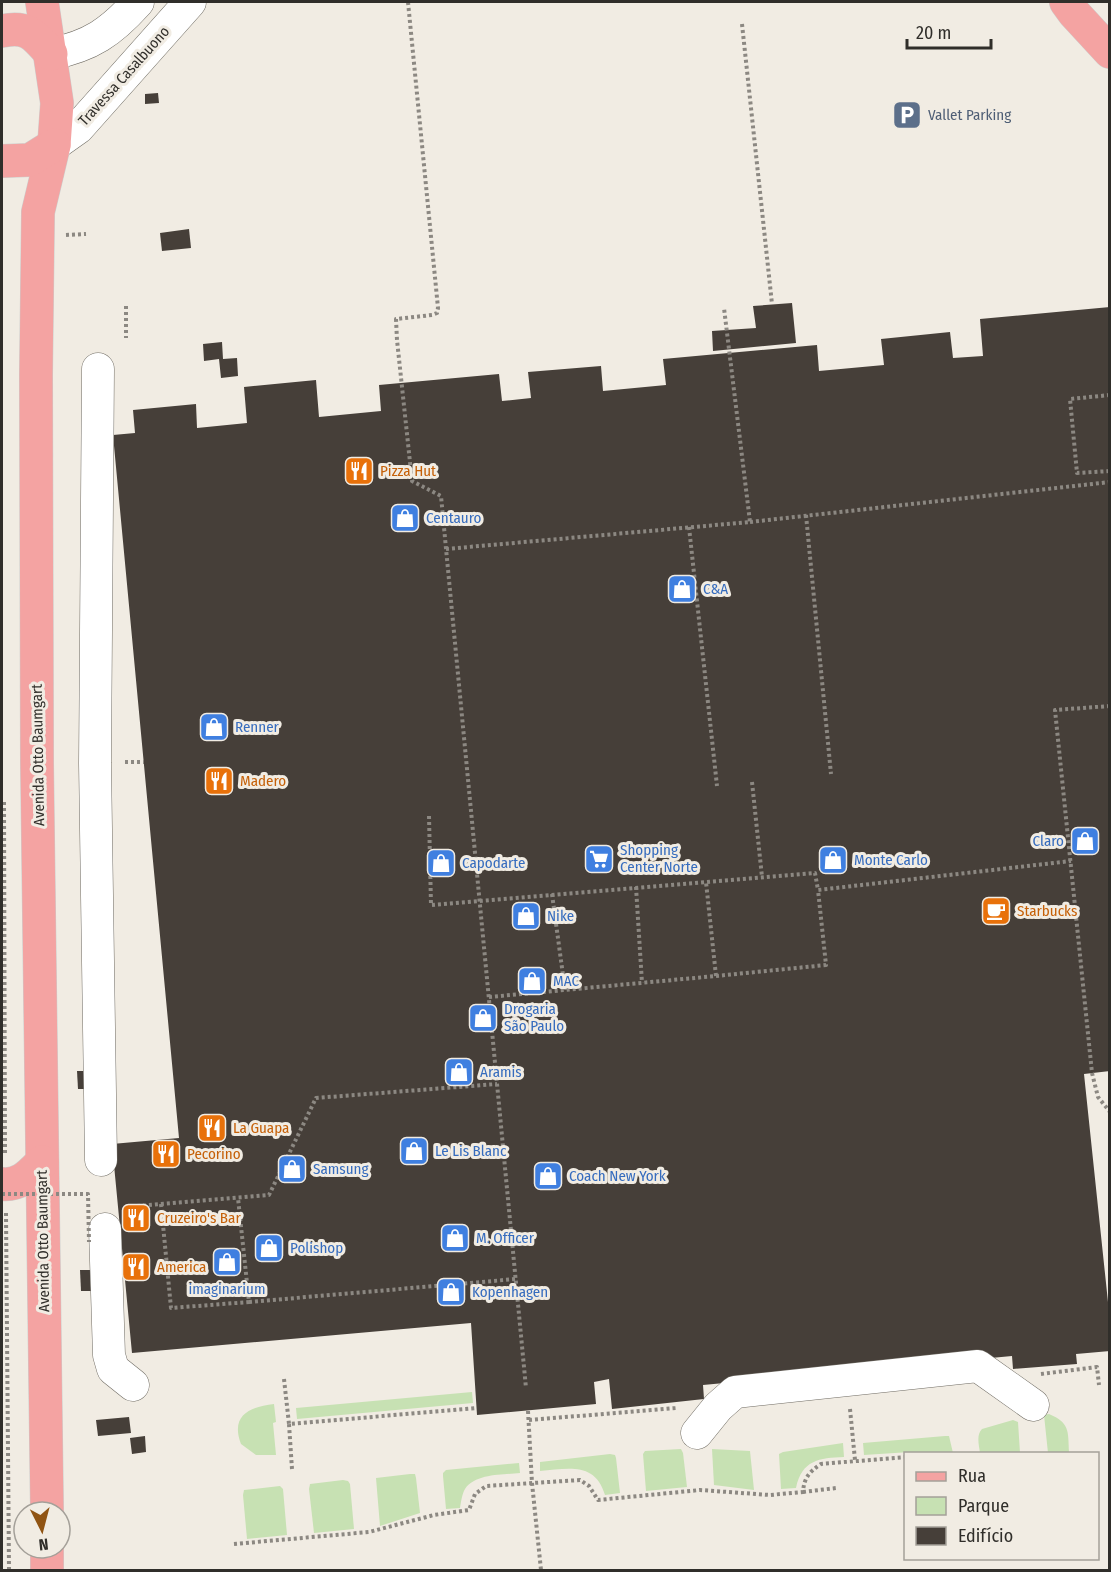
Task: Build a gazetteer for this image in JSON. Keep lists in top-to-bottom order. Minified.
{"streets":{"main road":["Avenida Otto Baumgart"],"lane":["Travessa Casalbuono"]},"crossings":[["Travessa Casalbuono","Avenida Otto Baumgart"]],"places":{"parking":["Vallet Parking"],"restaurant":["Pizza Hut","Madero","La Guapa","Pecorino","Cruzeiro's Bar","America"],"shop":["Centauro","C&A","Renner","Claro","Monte Carlo","Capodarte","Nike","MAC","Drogaria São Paulo","Aramis","Le Lis Blanc","Samsung","Coach New York","M. Officer","Polishop","imaginarium","Kopenhagen"],"supermarket":["Shopping Center Norte"],"cafe":["Starbucks"]},"legend":["Rua","Parque","Edifício"],"scale_bar":"20 m","north":"bottom"}
